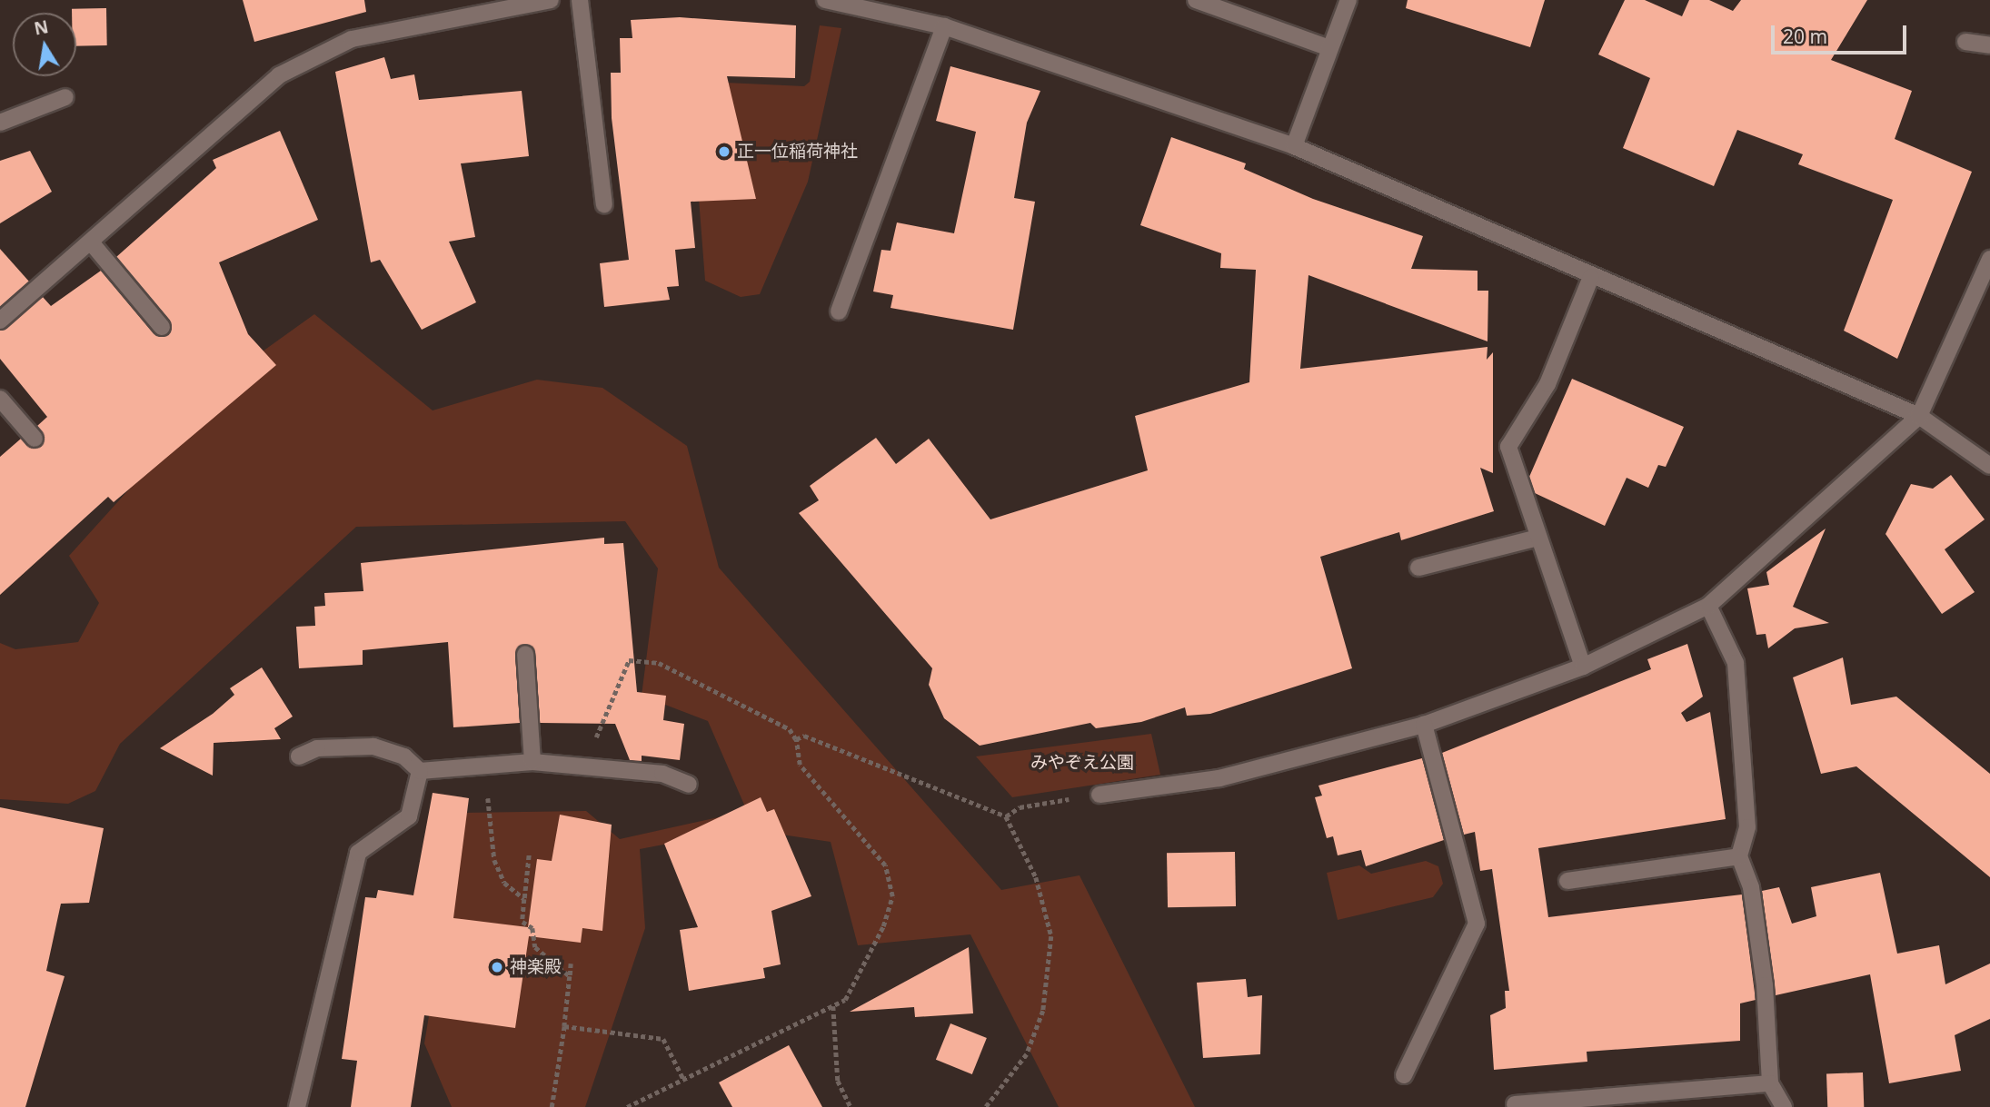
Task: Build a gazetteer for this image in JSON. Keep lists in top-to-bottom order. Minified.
{"parks":["みやぞえ公園"],"places":["正一位稲荷神社","神楽殿"],"scale_bar":"20 m","north":"top"}
